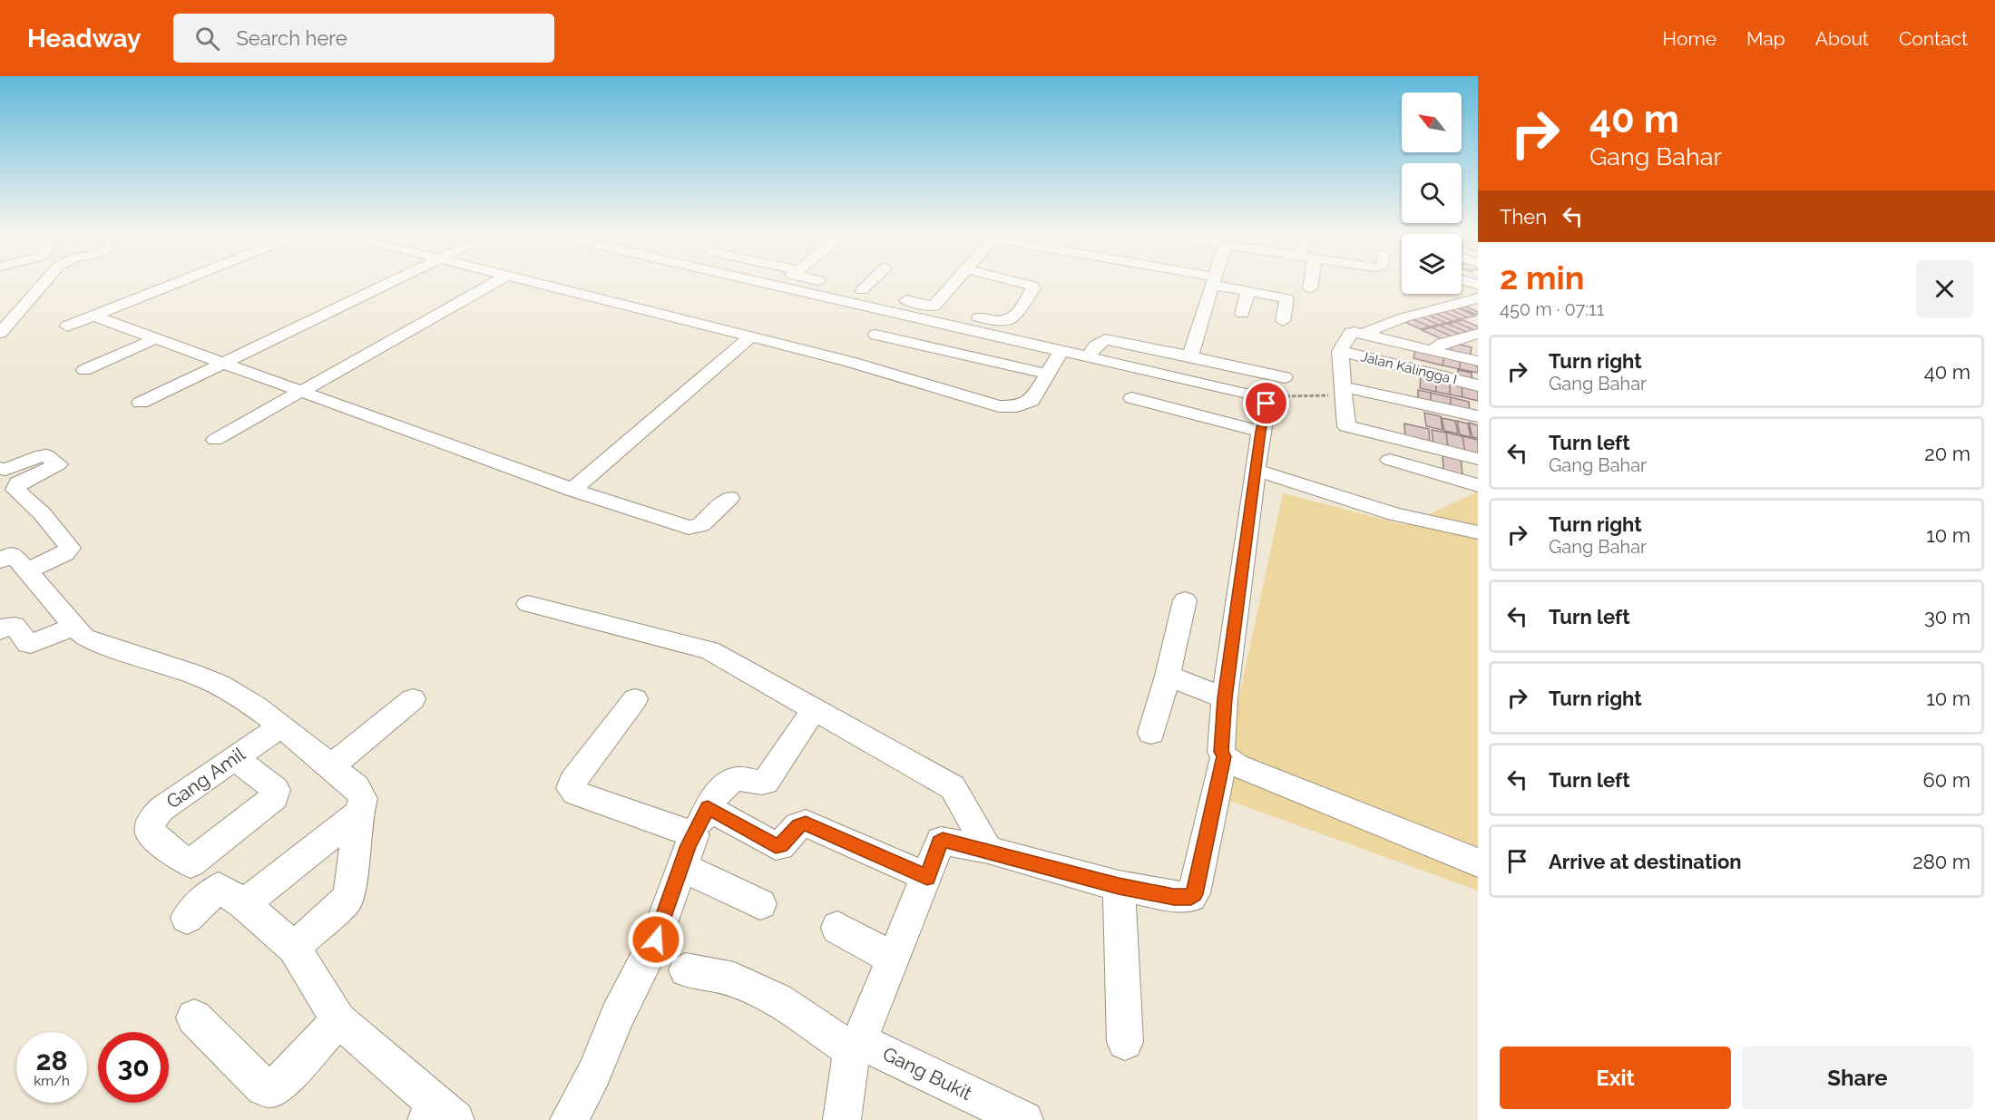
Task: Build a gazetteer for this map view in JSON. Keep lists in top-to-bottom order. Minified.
{"streets":{"street":["Jalan Kalingga I","Gang Amil","Gang Bukit"]},"north":"top left","page":{"header":"Headway","search":"Search here","nav":["Home","Map","About","Contact"],"turn":["40 m","Gang Bahar"],"then":"Then","heading":["2 min","450 m · 07:11"],"list":[{"name":"Turn right","note":"Gang Bahar","value":"40 m"},{"name":"Turn left","note":"Gang Bahar","value":"20 m"},{"name":"Turn right","note":"Gang Bahar","value":"10 m"},{"name":"Turn left","value":"30 m"},{"name":"Turn right","value":"10 m"},{"name":"Turn left","value":"60 m"},{"name":"Arrive at destination","value":"280 m"}],"speed":"28 km/h","limit":"30","buttons":["Exit","Share"]}}
